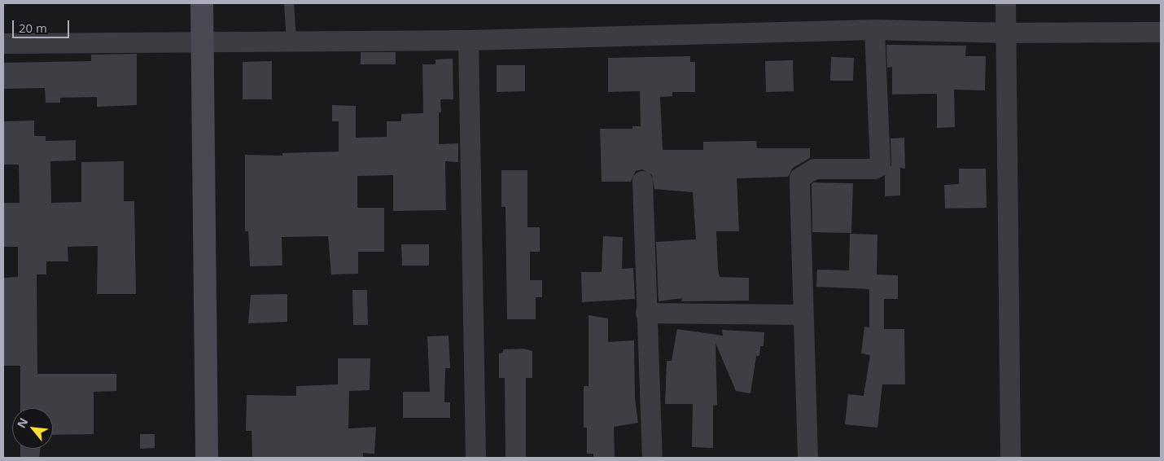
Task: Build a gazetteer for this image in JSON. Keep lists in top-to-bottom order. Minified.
{"scale_bar":"20 m","north":"top left"}
